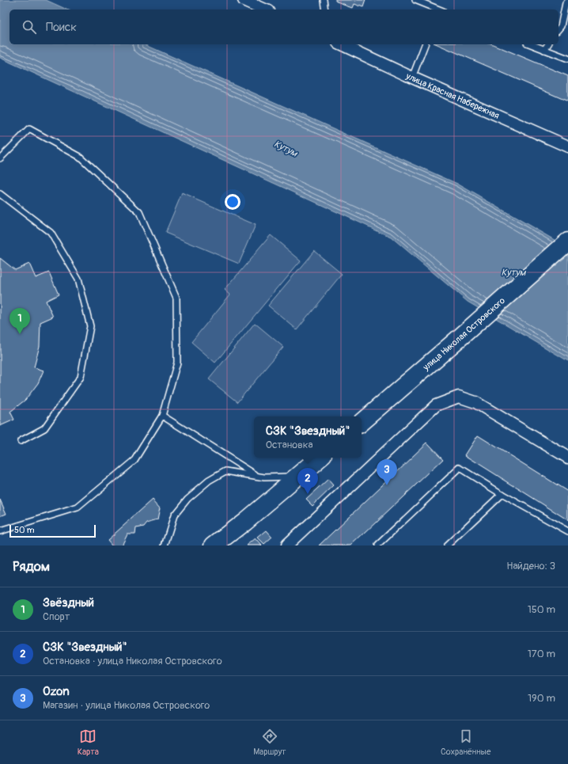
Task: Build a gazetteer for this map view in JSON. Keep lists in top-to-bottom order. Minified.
{"streets":{"main road":["улица Николая Островского"],"street":["улица Красная Набережная"]},"water":["Кутум"],"scale_bar":"50 m","page":{"search":"Поиск","pins":["1","3","2"],"popup":["СЗК \"Звездный\"","Остановка"],"scale":"50 m","heading":["Рядом","Найдено: 3"],"list":[{"mark":"1","name":"Звёздный","note":"Спорт","value":"150 m"},{"mark":"2","name":"СЗК \"Звездный\"","note":"Остановка · улица Николая Островского","value":"170 m"},{"mark":"3","name":"Ozon","note":"Магазин · улица Николая Островского","value":"190 m"}],"nav":["Карта","Маршрут","Сохранённые"]}}
